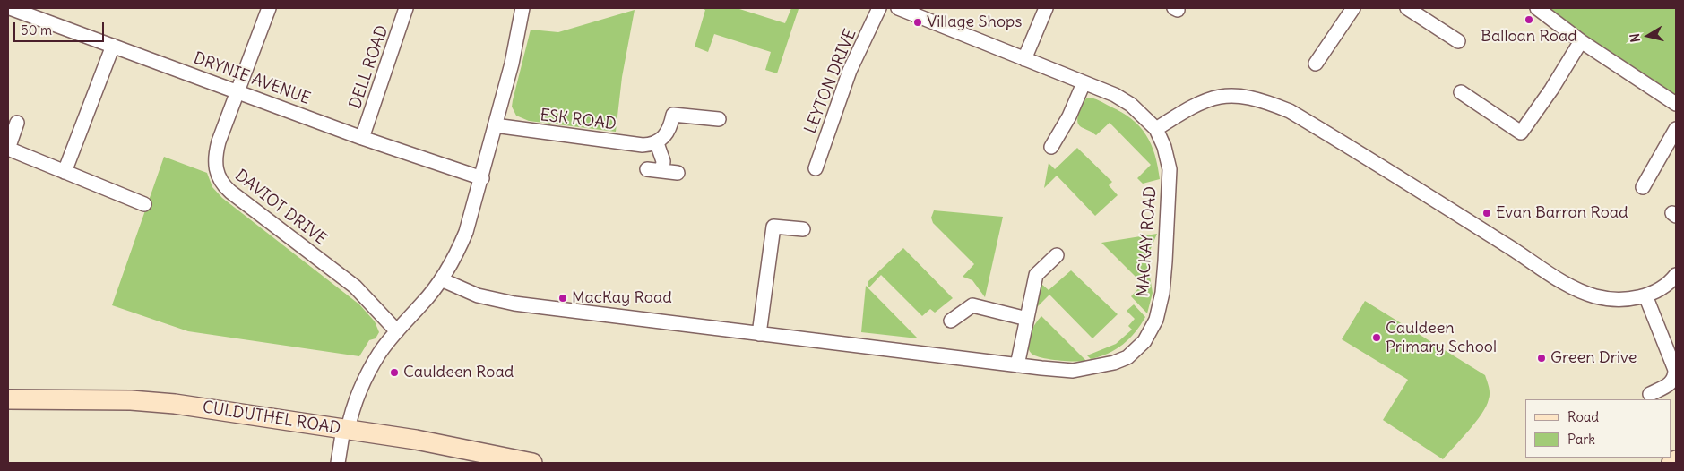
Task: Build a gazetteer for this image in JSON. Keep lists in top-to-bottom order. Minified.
{"streets":{"main road":["CULDUTHEL ROAD"],"street":["DELL ROAD","DRYNIE AVENUE","LEYTON DRIVE","ESK ROAD","DAVIOT DRIVE","MACKAY ROAD"]},"crossings":[["DELL ROAD","DRYNIE AVENUE"],["DRYNIE AVENUE","DAVIOT DRIVE"]],"places":["Balloan Road","Village Shops","Evan Barron Road","MacKay Road","Cauldeen Primary School","Green Drive","Cauldeen Road"],"legend":["Road","Park"],"scale_bar":"50 m","north":"left"}
